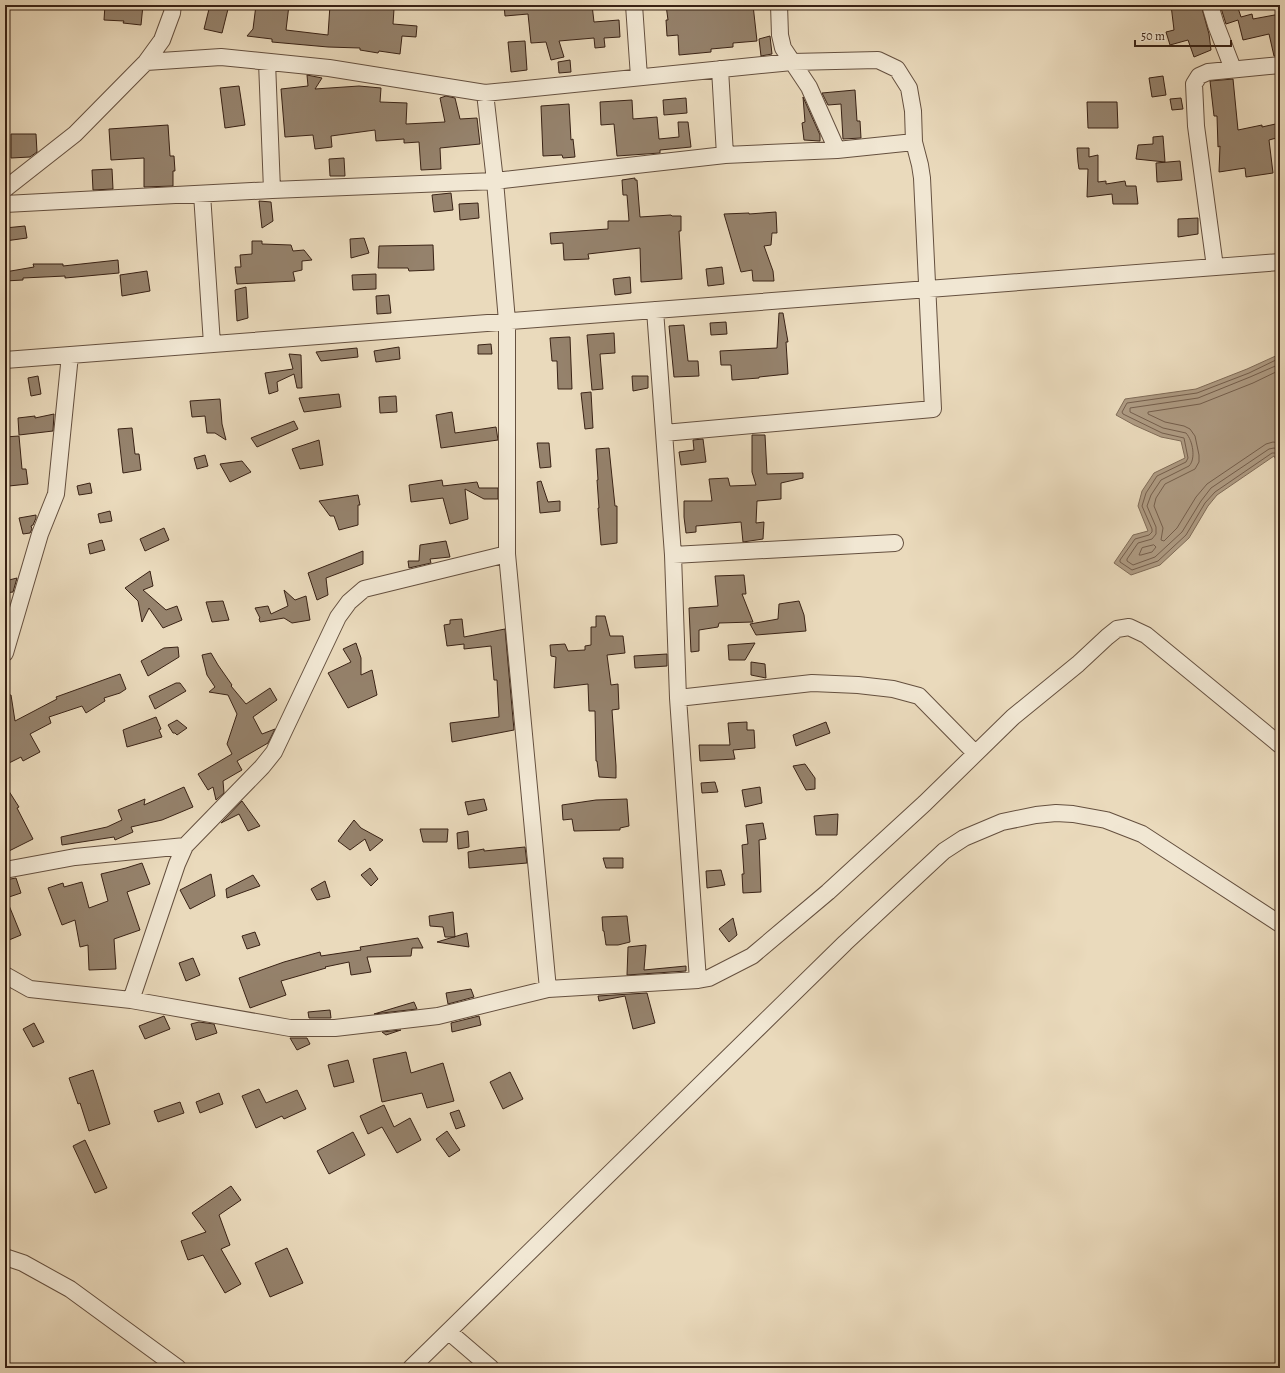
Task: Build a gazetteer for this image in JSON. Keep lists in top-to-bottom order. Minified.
{"scale_bar":"50 m"}
